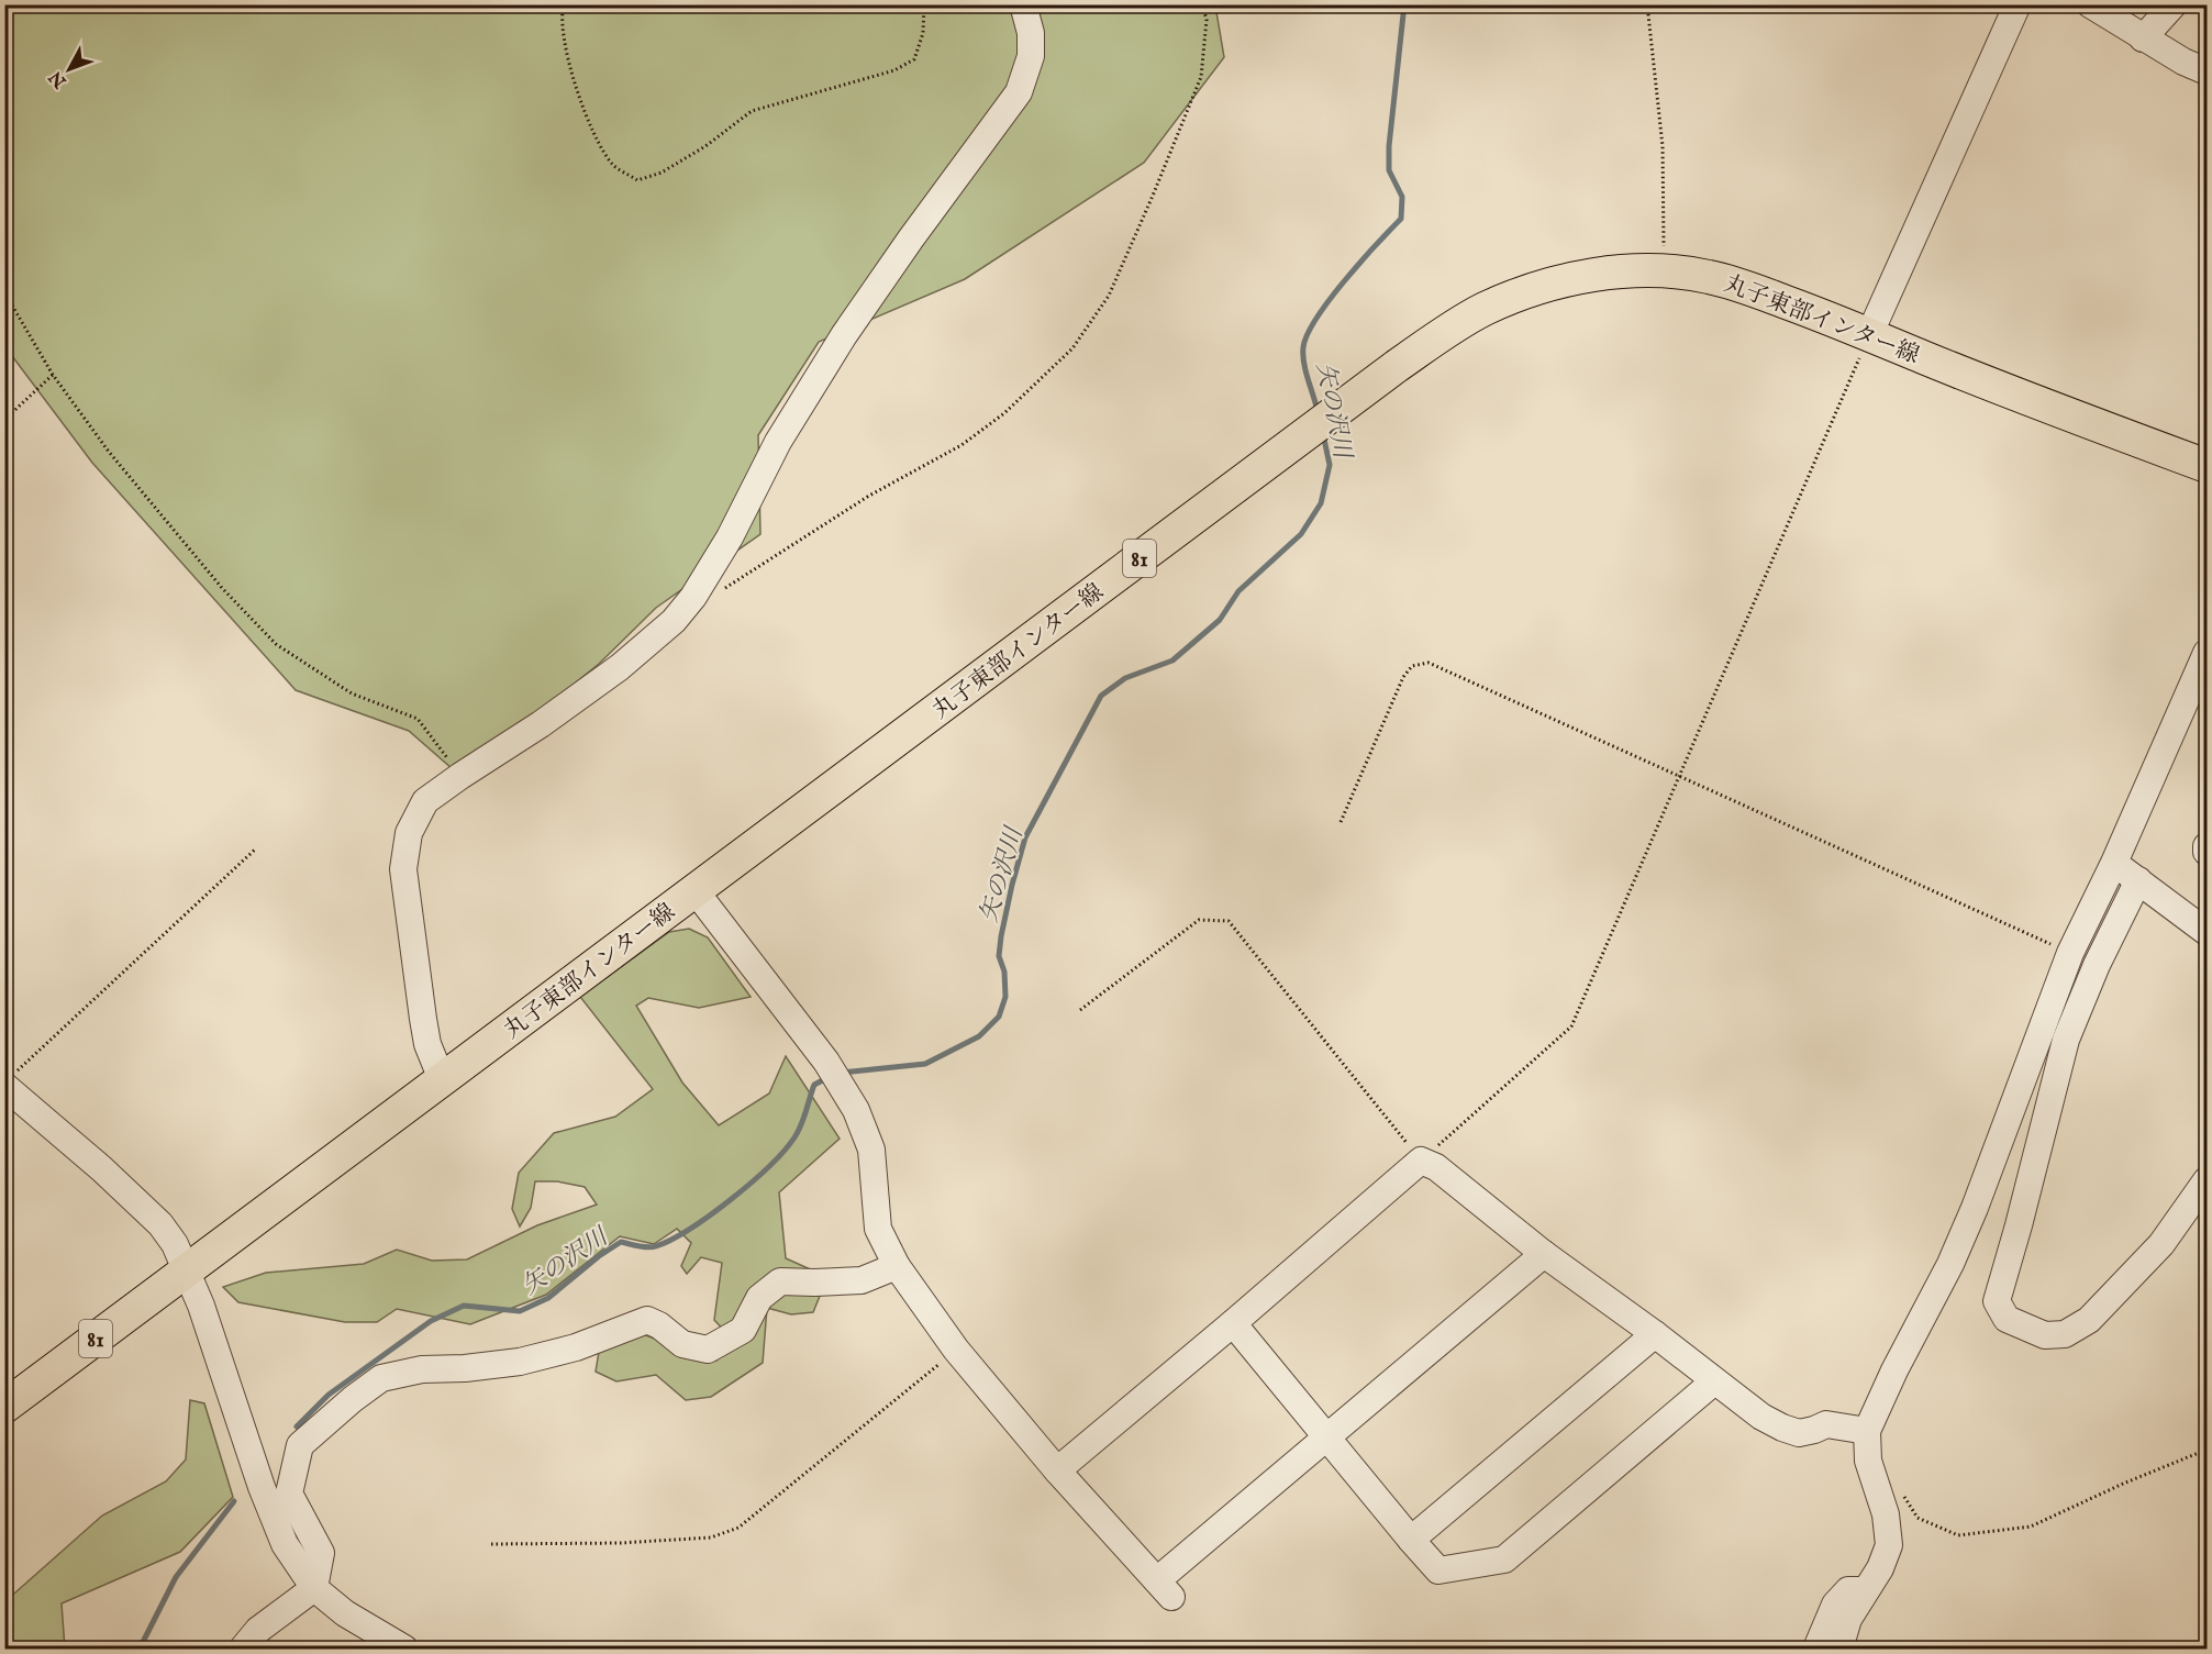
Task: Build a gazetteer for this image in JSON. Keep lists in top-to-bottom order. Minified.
{"streets":{"main road":["丸子東部インター線","81"]},"water":["矢の沢川"],"north":"bottom left"}
